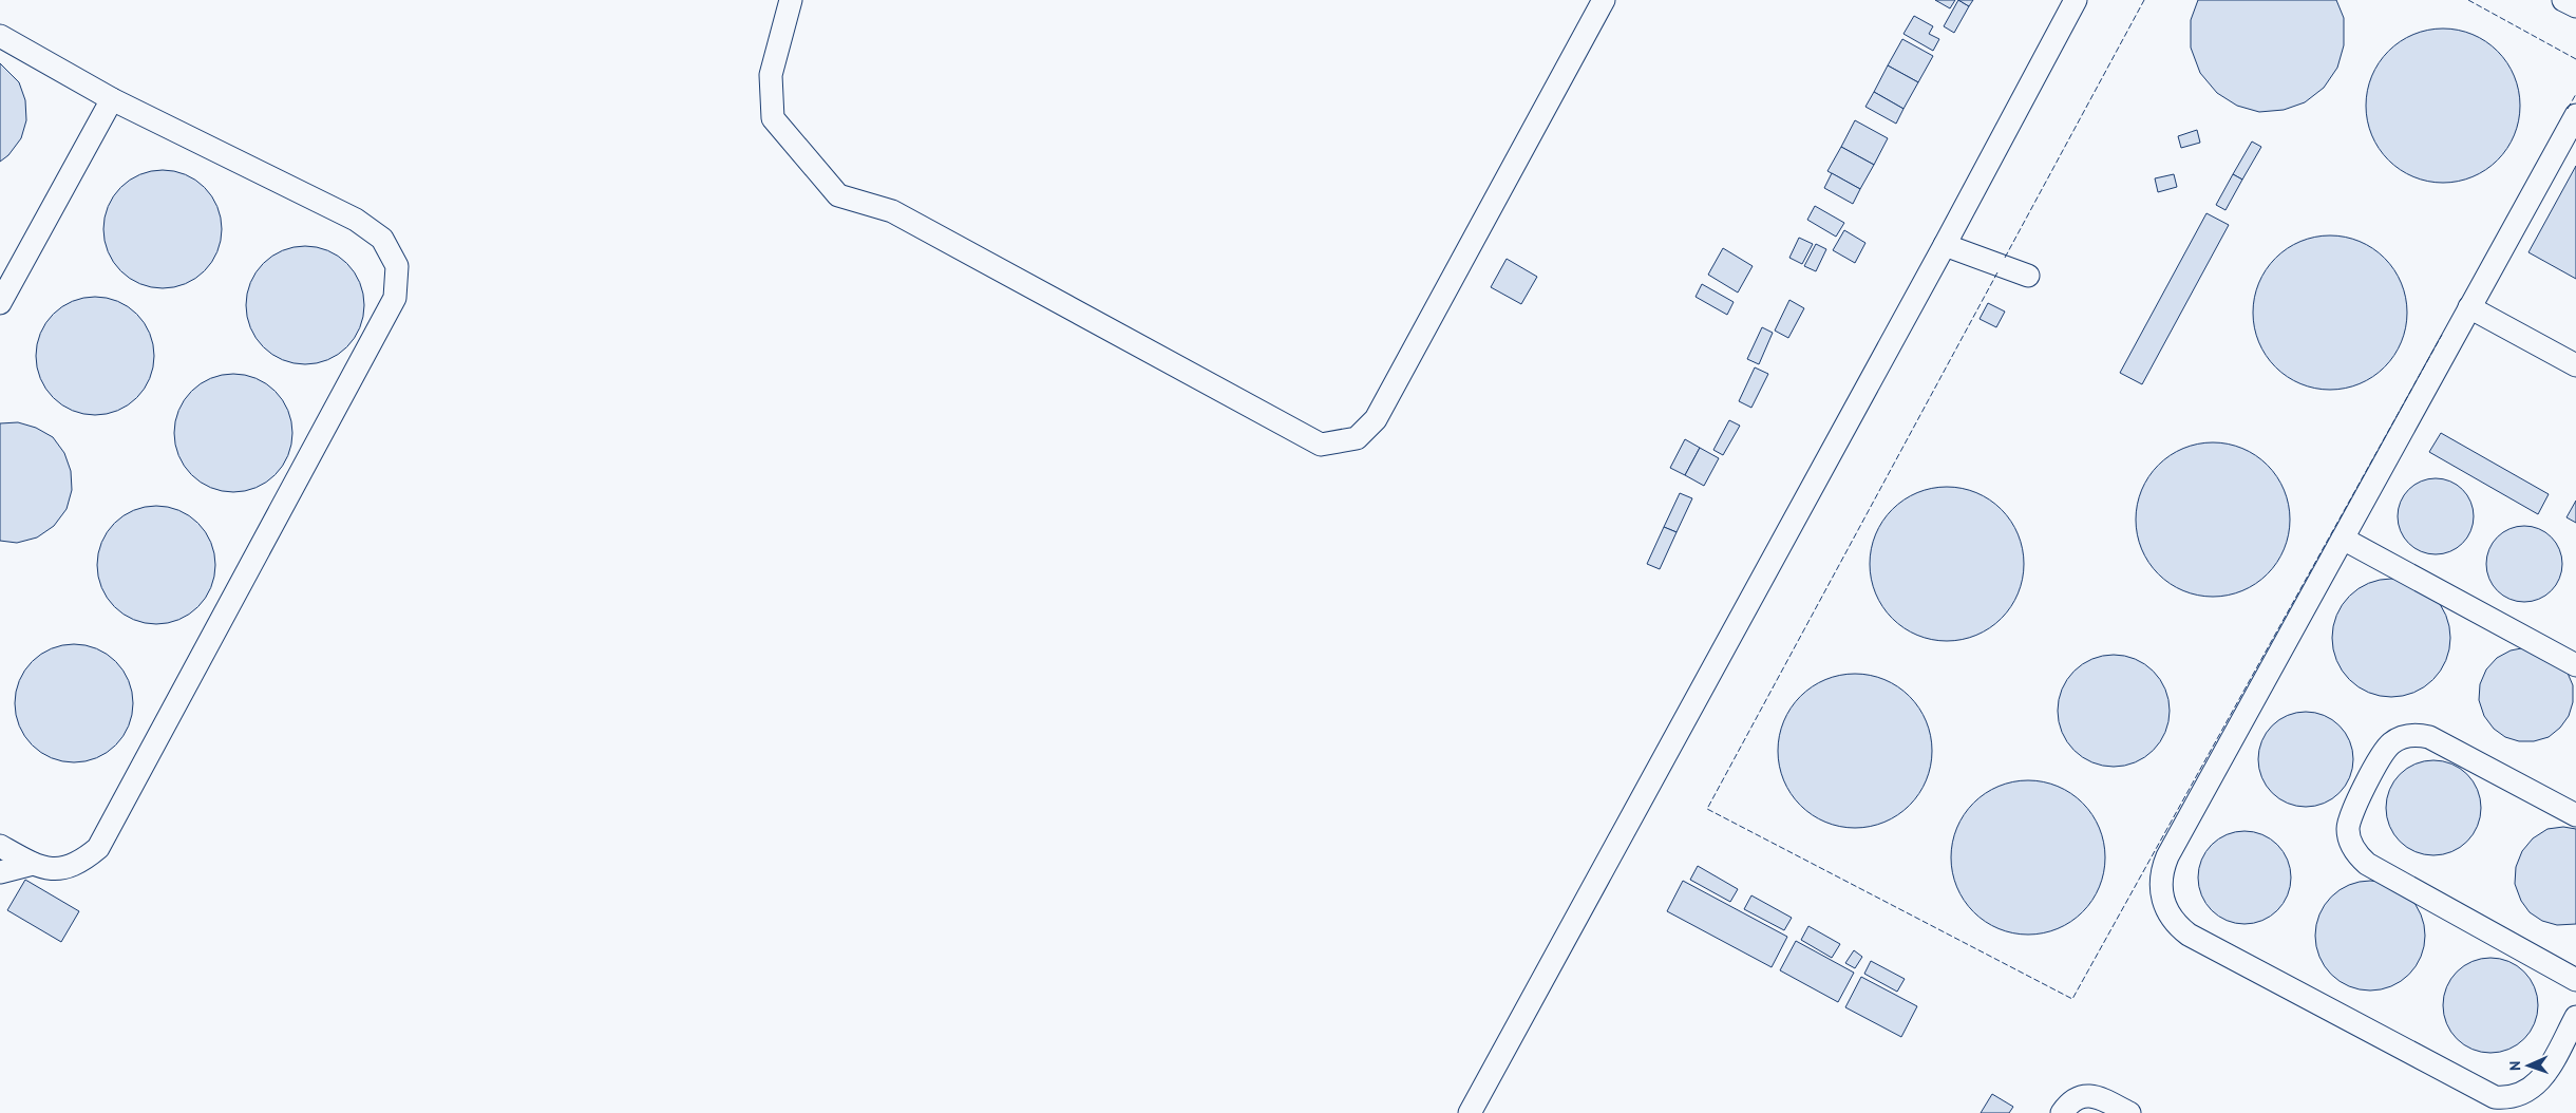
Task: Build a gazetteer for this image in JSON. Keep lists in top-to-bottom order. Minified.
{"north":"left"}
